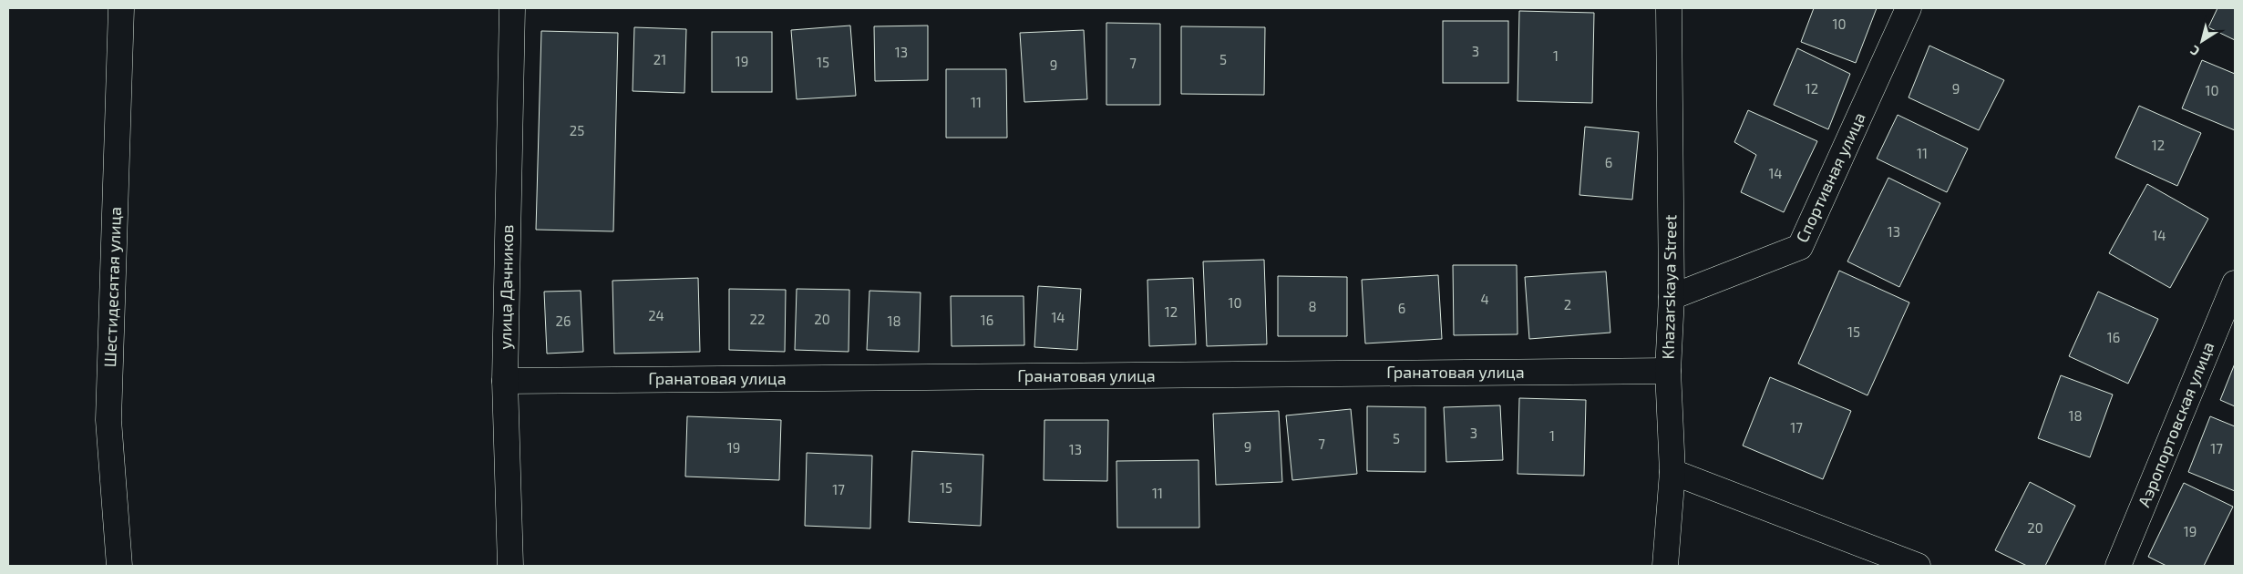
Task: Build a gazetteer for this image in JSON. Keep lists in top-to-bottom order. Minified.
{"streets":{"street":["Спортивная улица","Шестидесятая улица","улица Дачников","Khazarskaya Street","Гранатовая улица","Аэропортовская улица"]},"crossings":[["Спортивная улица","Khazarskaya Street"],["улица Дачников","Гранатовая улица"],["Khazarskaya Street","Гранатовая улица"]],"house_numbers":["10","3","13","1","21","5","19","15","7","9","12","9","10","11","25","12","11","6","14","13","14","4","10","2","8","6","12","24","14","22","20","16","26","18","15","16","18","17","3","1","5","7","9","19","17","13","15","17","11","20","19"],"north":"bottom left"}
